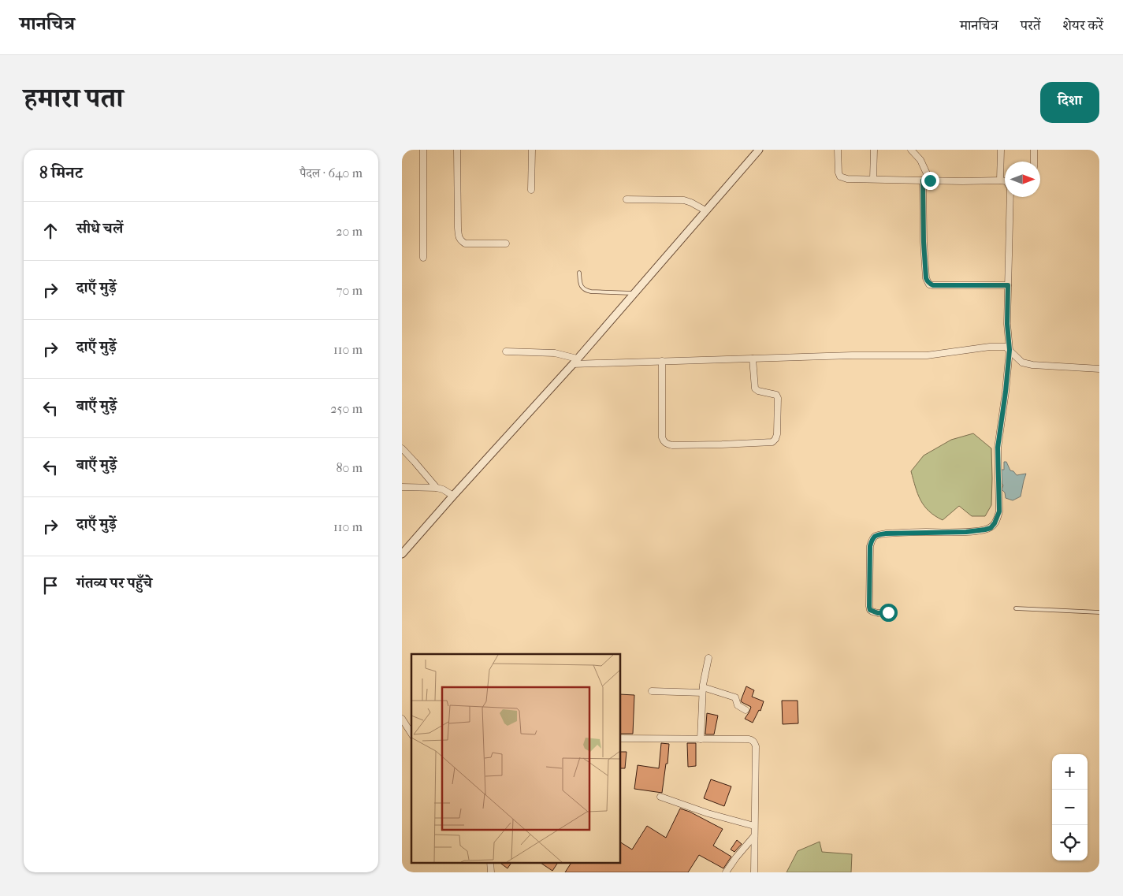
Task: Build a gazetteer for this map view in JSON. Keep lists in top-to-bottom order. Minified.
{"north":"right","page":{"header":"मानचित्र","nav":["मानचित्र","परतें","शेयर करें"],"title":"हमारा पता","buttons":"दिशा","heading":["8 मिनट","पैदल · 640 m"],"list":[["सीधे चलें","20 m"],["दाएँ मुड़ें","70 m"],["दाएँ मुड़ें","110 m"],["बाएँ मुड़ें","250 m"],["बाएँ मुड़ें","80 m"],["दाएँ मुड़ें","110 m"],"गंतव्य पर पहुँचे"],"map_buttons":["+","−"]}}
